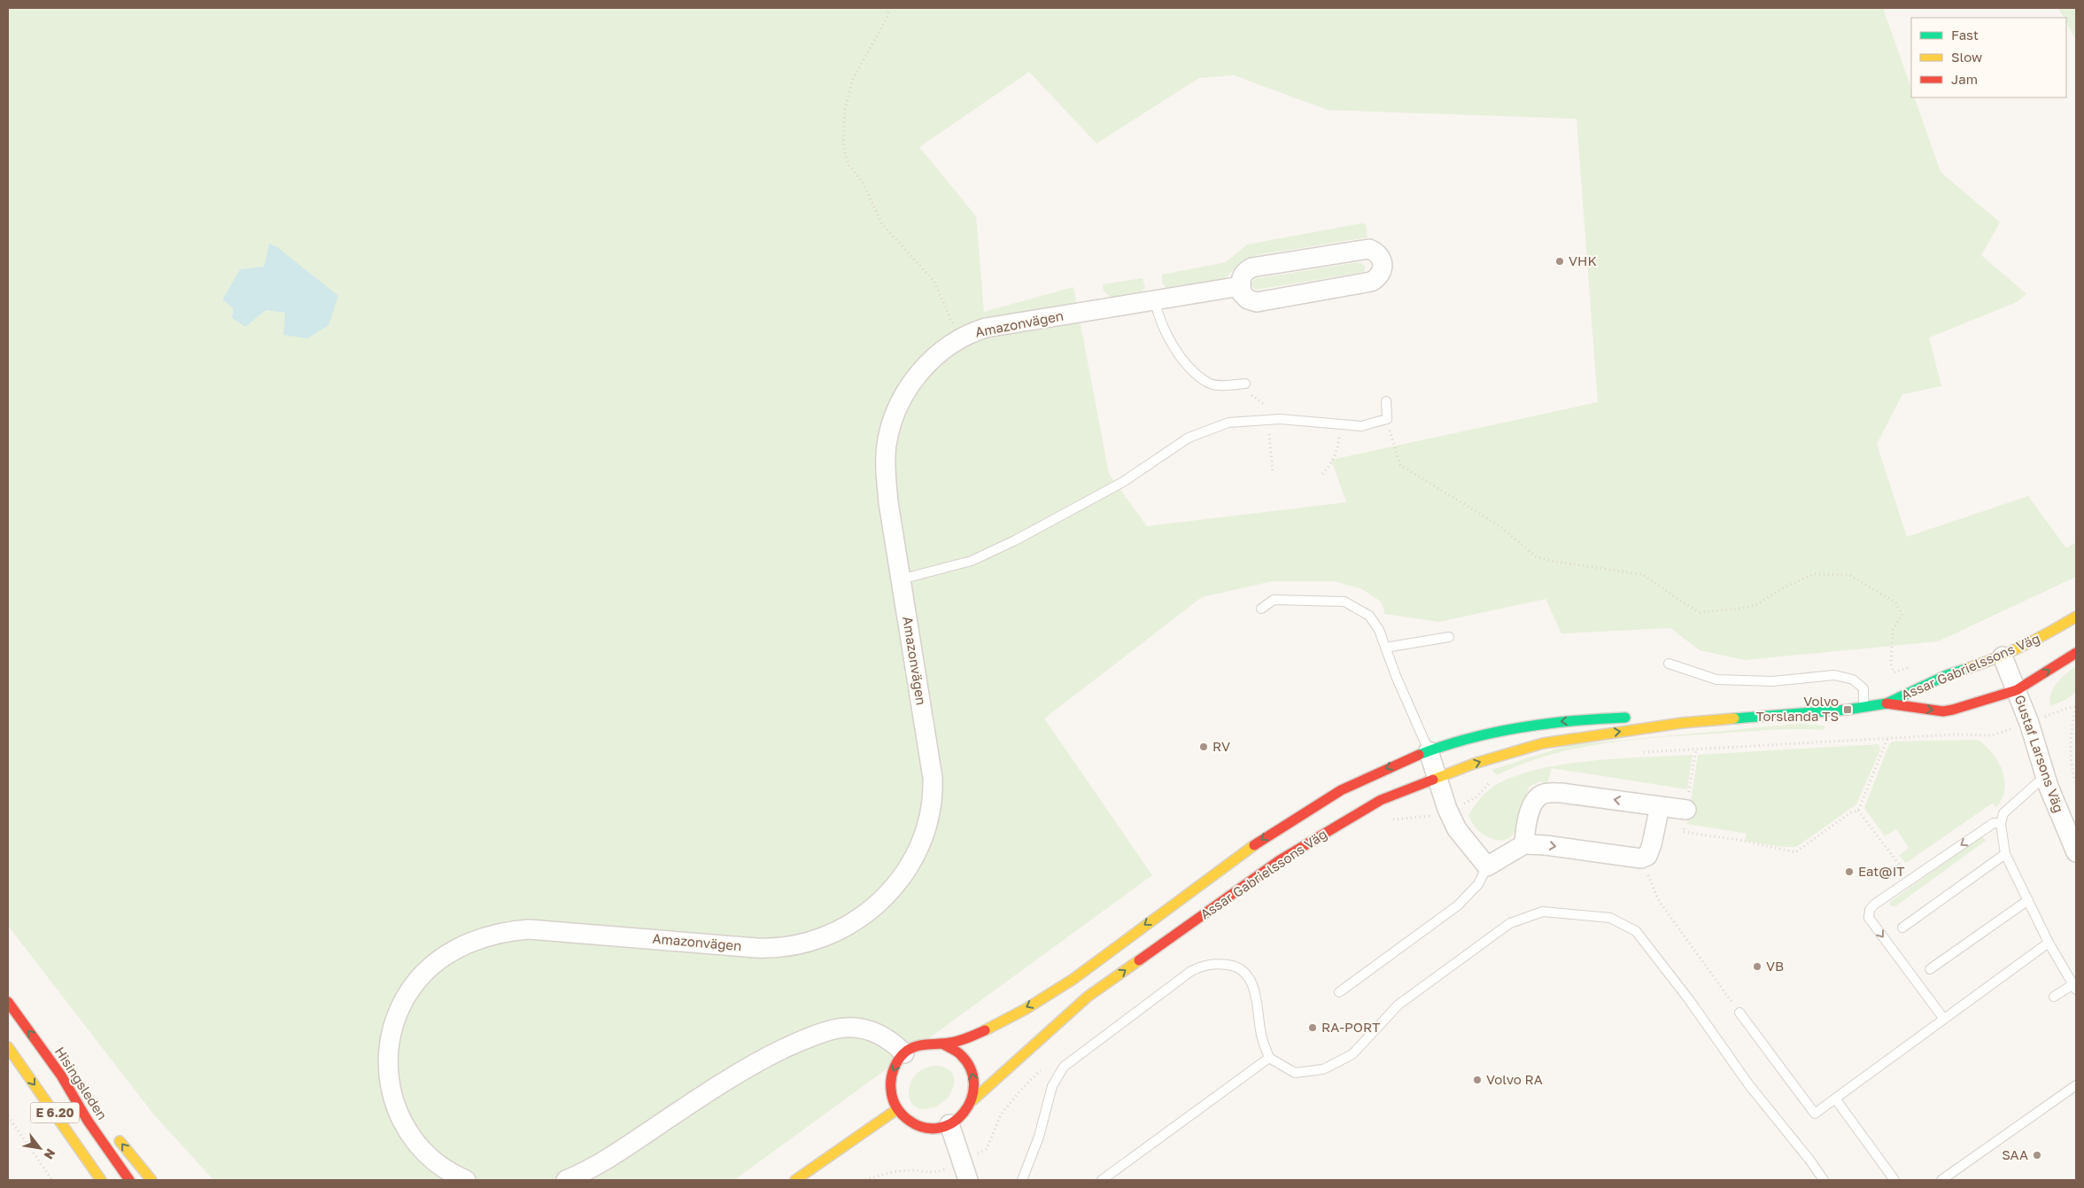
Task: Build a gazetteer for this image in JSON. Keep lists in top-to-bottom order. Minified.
{"streets":{"main road":["Assar Gabrielssons Väg","Hisingsleden","E 6.20"],"street":["Amazonvägen","Gustaf Larsons Väg"]},"crossings":[["Assar Gabrielssons Väg","Gustaf Larsons Väg"]],"places":{"other":["VHK","RV","Eat@IT","VB","RA-PORT","Volvo RA","SAA"],"transit":["Volvo Torslanda TS"]},"legend":["Fast","Slow","Jam"],"north":"bottom right"}
